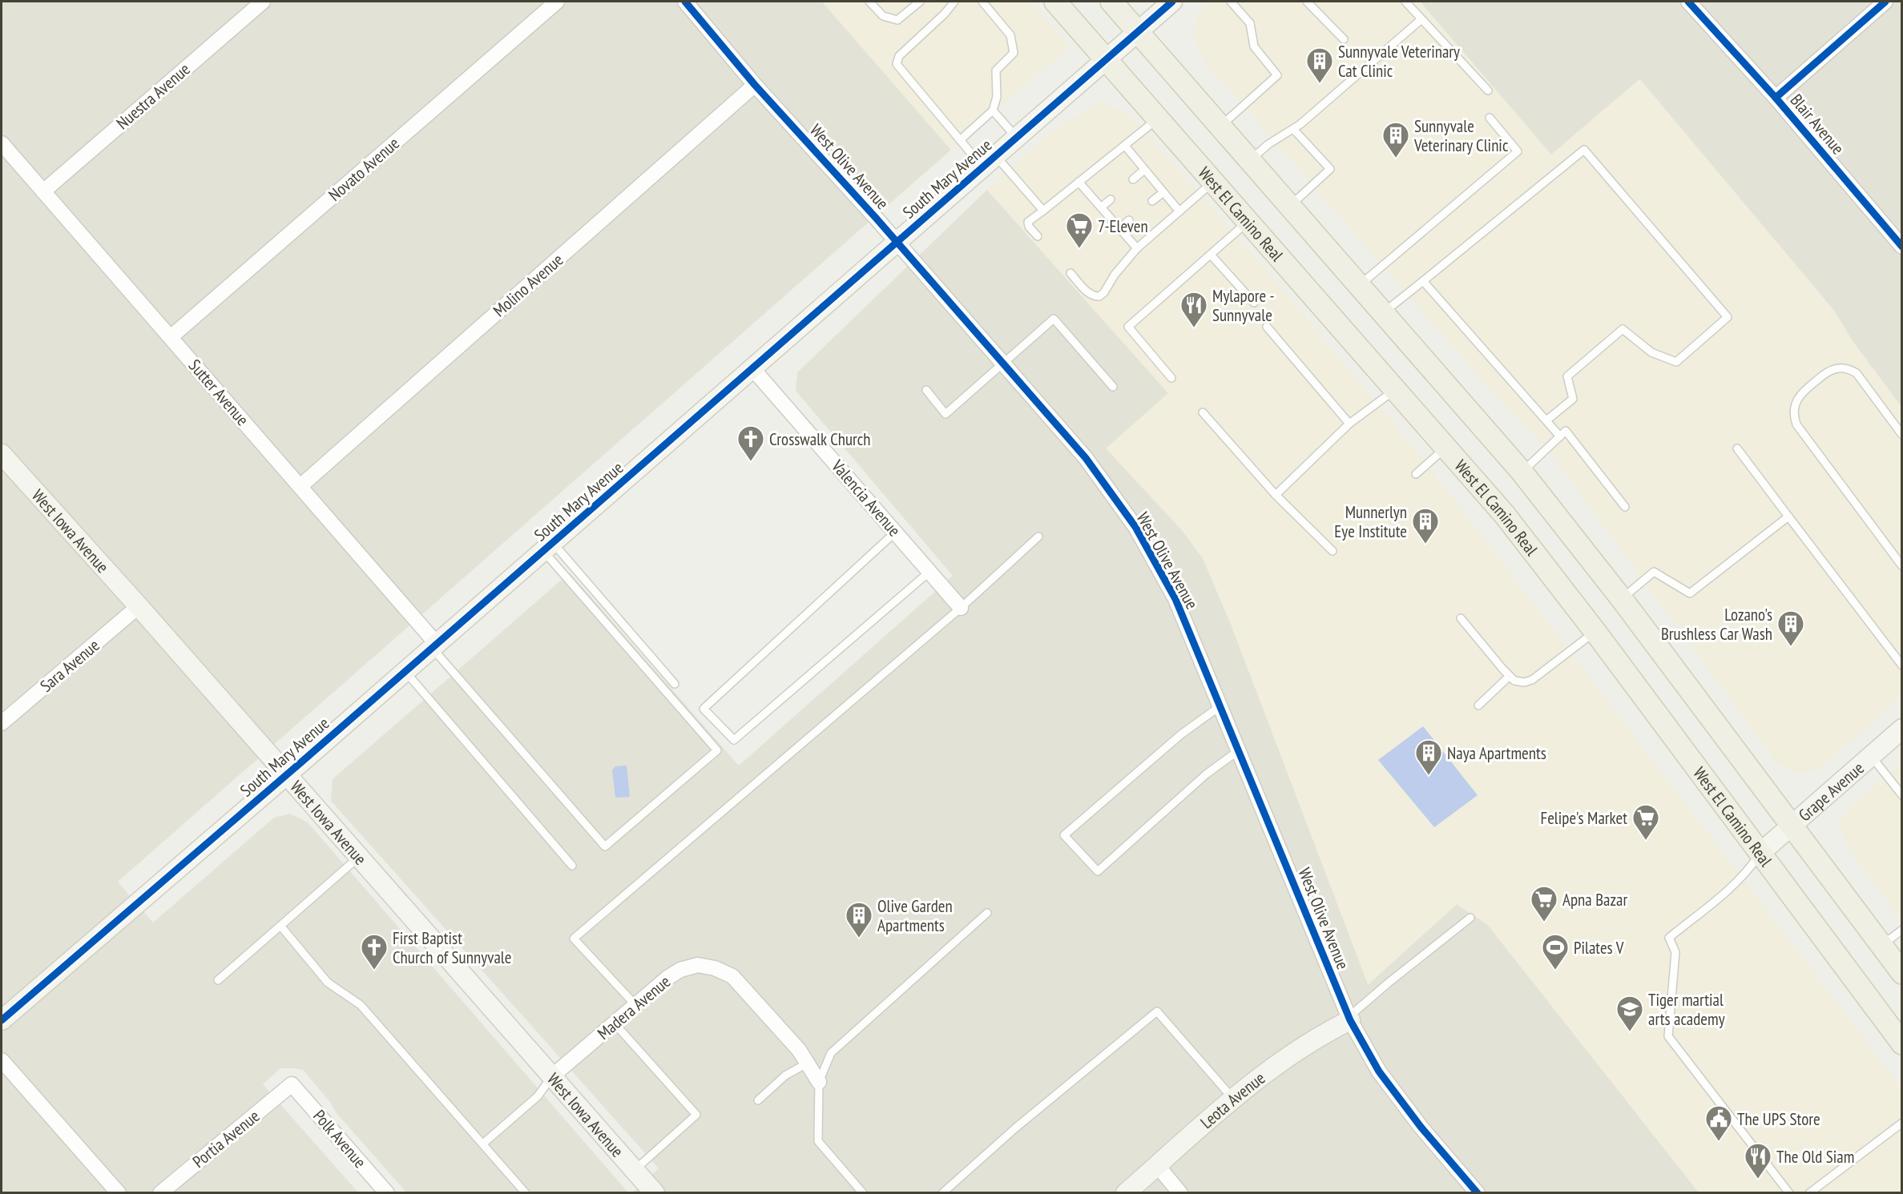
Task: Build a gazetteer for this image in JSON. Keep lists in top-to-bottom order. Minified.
{"streets":{"main road":["South Mary Avenue","West El Camino Real","West Iowa Avenue","Grape Avenue","Leota Avenue"],"street":["Nuestra Avenue","Blair Avenue","West Olive Avenue","Novato Avenue","Molino Avenue","Sutter Avenue","Valencia Avenue","Sara Avenue","Madera Avenue","Portia Avenue","Polk Avenue"]},"crossings":[["Nuestra Avenue","Sutter Avenue"],["West Olive Avenue","South Mary Avenue"],["West Olive Avenue","Molino Avenue"],["West Olive Avenue","Leota Avenue"],["Novato Avenue","Sutter Avenue"],["South Mary Avenue","West El Camino Real"],["South Mary Avenue","Sutter Avenue"],["South Mary Avenue","Valencia Avenue"],["South Mary Avenue","West Iowa Avenue"],["West El Camino Real","Grape Avenue"],["Molino Avenue","Sutter Avenue"],["West Iowa Avenue","Sara Avenue"],["West Iowa Avenue","Madera Avenue"],["Portia Avenue","Polk Avenue"]],"places":{"building":["Sunnyvale Veterinary Cat Clinic","Sunnyvale Veterinary Clinic","Munnerlyn Eye Institute","Lozano's Brushless Car Wash","Naya Apartments","Olive Garden Apartments"],"supermarket":["7-Eleven","Felipe's Market","Apna Bazar"],"restaurant":["Mylapore - Sunnyvale","The Old Siam"],"church":["Crosswalk Church","First Baptist Church of Sunnyvale"],"sports":["Pilates V"],"school or university":["Tiger martial arts academy"],"public building":["The UPS Store"]}}
